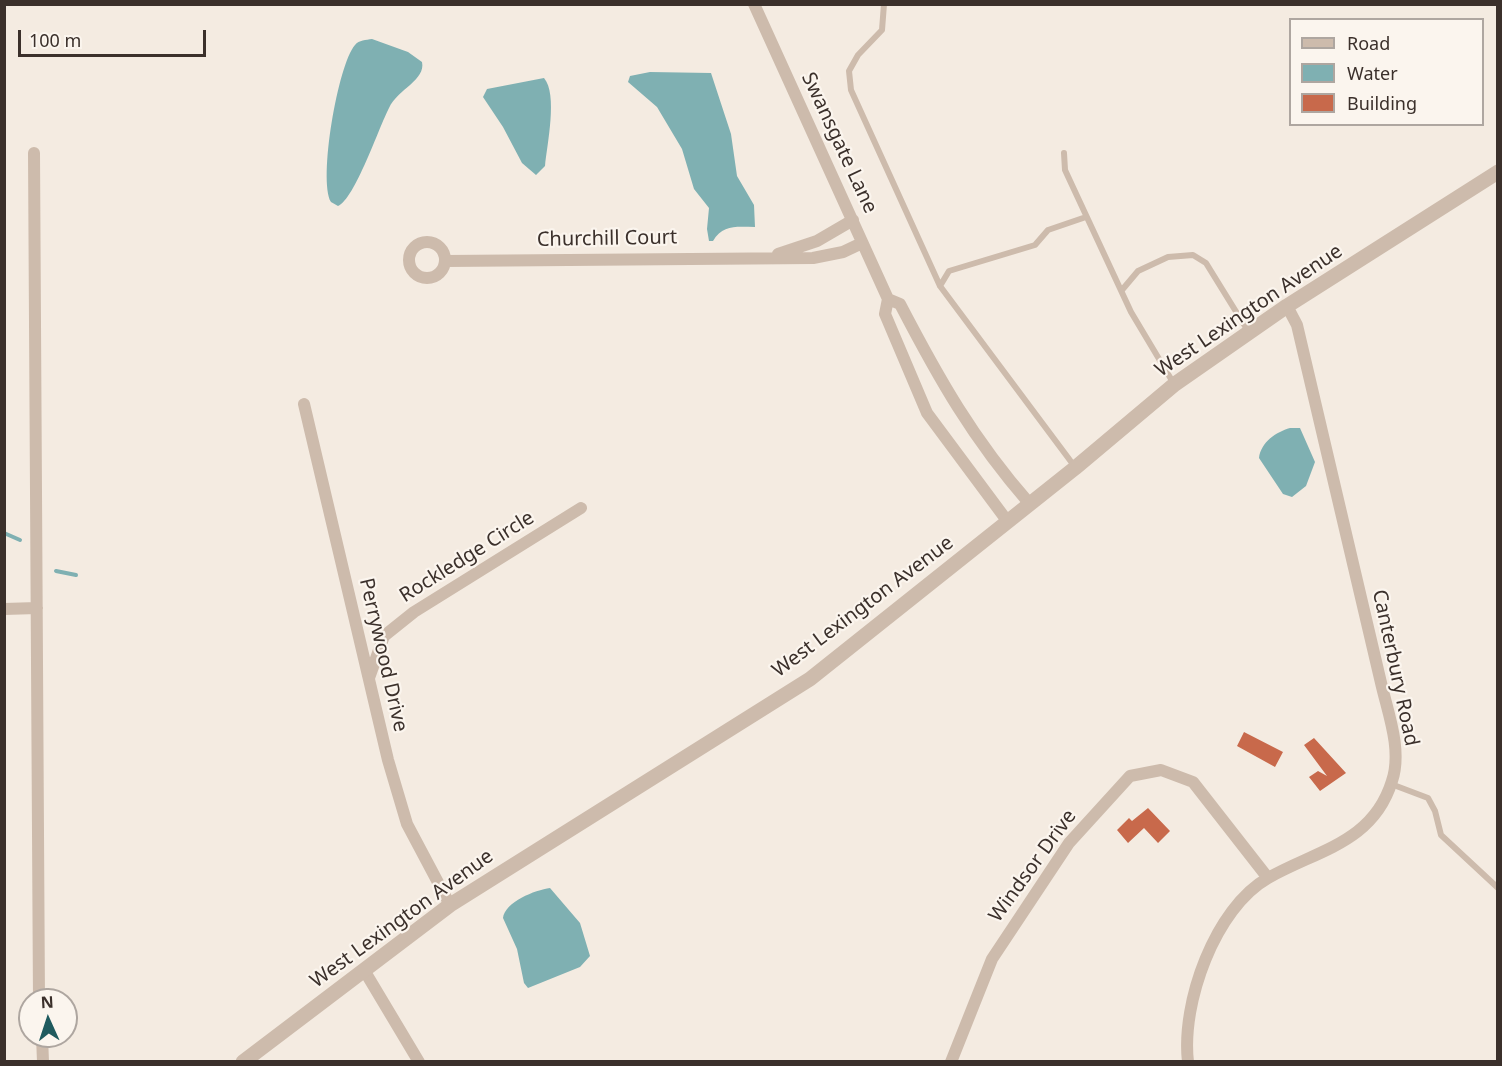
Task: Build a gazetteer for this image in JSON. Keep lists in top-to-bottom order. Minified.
{"streets":{"street":["Swansgate Lane","Churchill Court","West Lexington Avenue","Rockledge Circle","Perrywood Drive","Canterbury Road","Windsor Drive"]},"crossings":[["Swansgate Lane","Churchill Court"],["Swansgate Lane","West Lexington Avenue"],["West Lexington Avenue","Perrywood Drive"],["West Lexington Avenue","Canterbury Road"],["Rockledge Circle","Perrywood Drive"],["Canterbury Road","Windsor Drive"]],"legend":["Road","Water","Building"],"scale_bar":"100 m","north":"top"}
